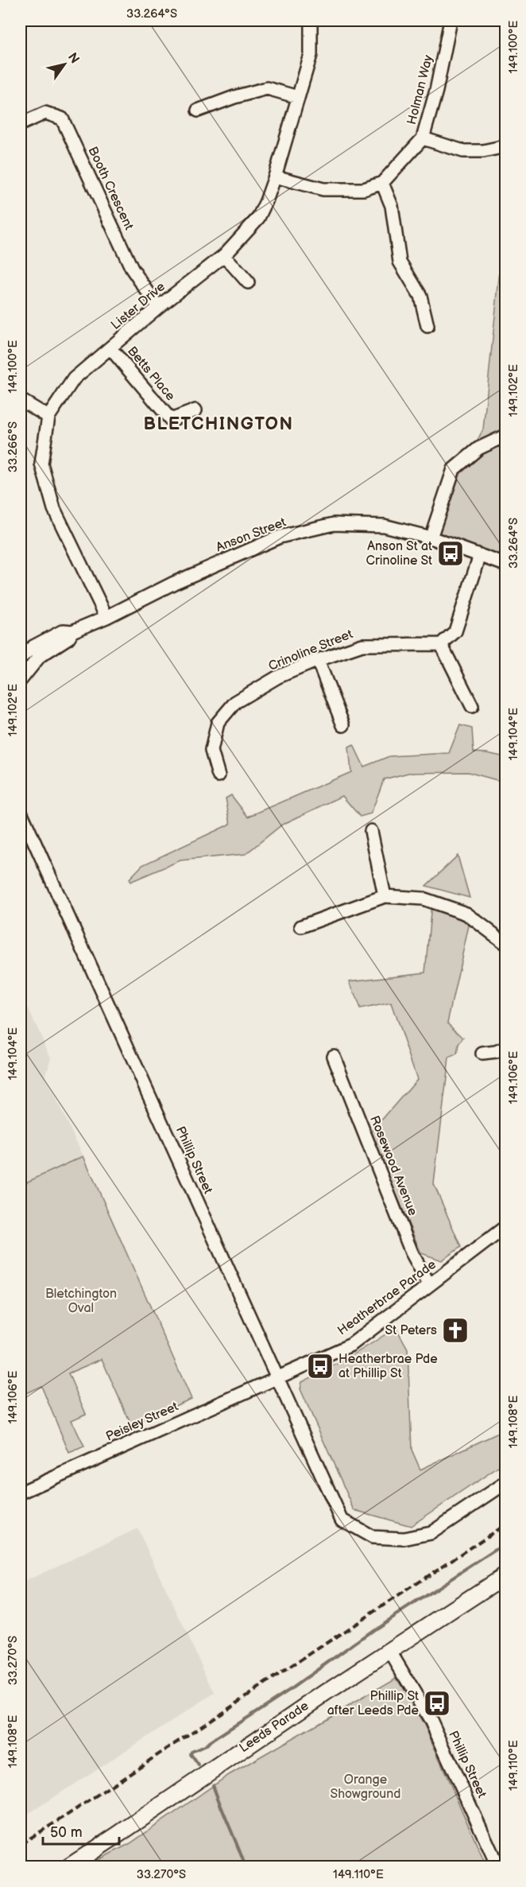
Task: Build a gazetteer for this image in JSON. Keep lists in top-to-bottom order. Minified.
{"streets":{"main road":["Leeds Parade"],"street":["Holman Way","Booth Crescent","Lister Drive","Betts Place","Anson Street","Crinoline Street","Phillip Street","Rosewood Avenue","Heatherbrae Parade","Peisley Street"]},"crossings":[["Booth Crescent","Lister Drive"],["Lister Drive","Betts Place"],["Lister Drive","Anson Street"],["Phillip Street","Heatherbrae Parade"],["Phillip Street","Peisley Street"],["Phillip Street","Leeds Parade"],["Rosewood Avenue","Heatherbrae Parade"],["Heatherbrae Parade","Peisley Street"]],"districts":["BLETCHINGTON"],"parks":["Bletchington Oval","Orange Showground"],"places":{"bus stop":["Anson St at Crinoline St","Heatherbrae Pde at Phillip St","Phillip St after Leeds Pde"],"church":["St Peters"]},"scale_bar":"50 m","north":"top right","coordinates":["33.264°S","149.100°E","149.102°E","33.266°S","149.104°E","149.106°E","149.108°E","33.270°S","149.110°E"]}
